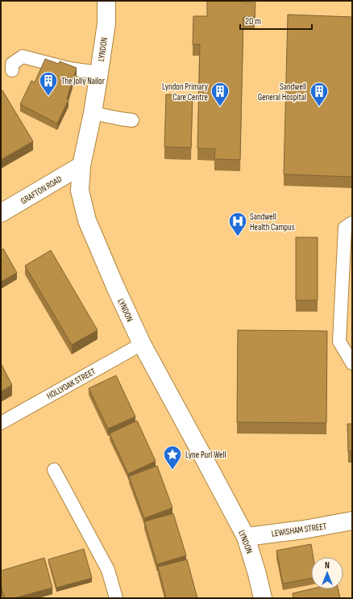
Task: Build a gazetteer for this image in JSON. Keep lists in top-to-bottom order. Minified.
{"streets":{"street":["LYNDON","GRAFTON ROAD","LEWISHAM STREET"],"lane":["HOLLYOAK STREET"]},"crossings":[["LYNDON","GRAFTON ROAD"],["LYNDON","HOLLYOAK STREET"],["LYNDON","LEWISHAM STREET"]],"places":{"building":["The Jolly Nailor","Lyndon Primary Care Centre","Sandwell General Hospital"],"hospital":["Sandwell Health Campus"],"place":["Lyne Purl Well"]},"scale_bar":"20 m","north":"top"}
